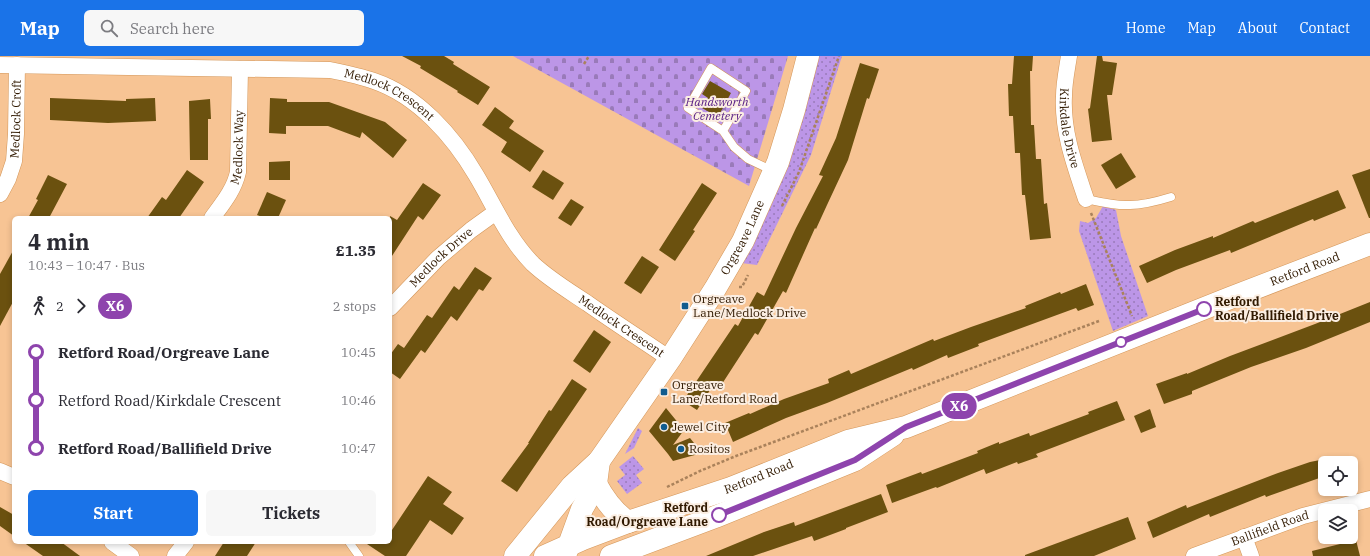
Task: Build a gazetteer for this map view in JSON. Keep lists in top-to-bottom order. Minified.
{"streets":{"main road":["Orgreave Lane","Retford Road"],"street":["Medlock Crescent","Medlock Croft","Kirkdale Drive","Medlock Way","Medlock Drive","Ballifield Road"]},"crossings":[["Medlock Crescent","Medlock Croft"],["Medlock Crescent","Medlock Way"],["Medlock Crescent","Orgreave Lane"],["Medlock Crescent","Medlock Drive"],["Orgreave Lane","Retford Road"]],"parks":["Handsworth Cemetery"],"places":{"transit":["Orgreave Lane/Medlock Drive","Orgreave Lane/Retford Road"],"other":["Retford Road/Ballifield Drive","Jewel City","Rositos","Retford Road/Orgreave Lane"]},"lines":["bus line X6"],"page":{"header":"Map","search":"Search here","nav":["Home","Map","About","Contact"],"on_map":"X6","heading":["4 min","10:43 – 10:47 · Bus","£1.35"],"legs":["2","X6","2 stops"],"list":[{"name":"Retford Road/Orgreave Lane","value":"10:45"},{"name":"Retford Road/Kirkdale Crescent","value":"10:46"},{"name":"Retford Road/Ballifield Drive","value":"10:47"}],"buttons":["Start","Tickets"]}}
